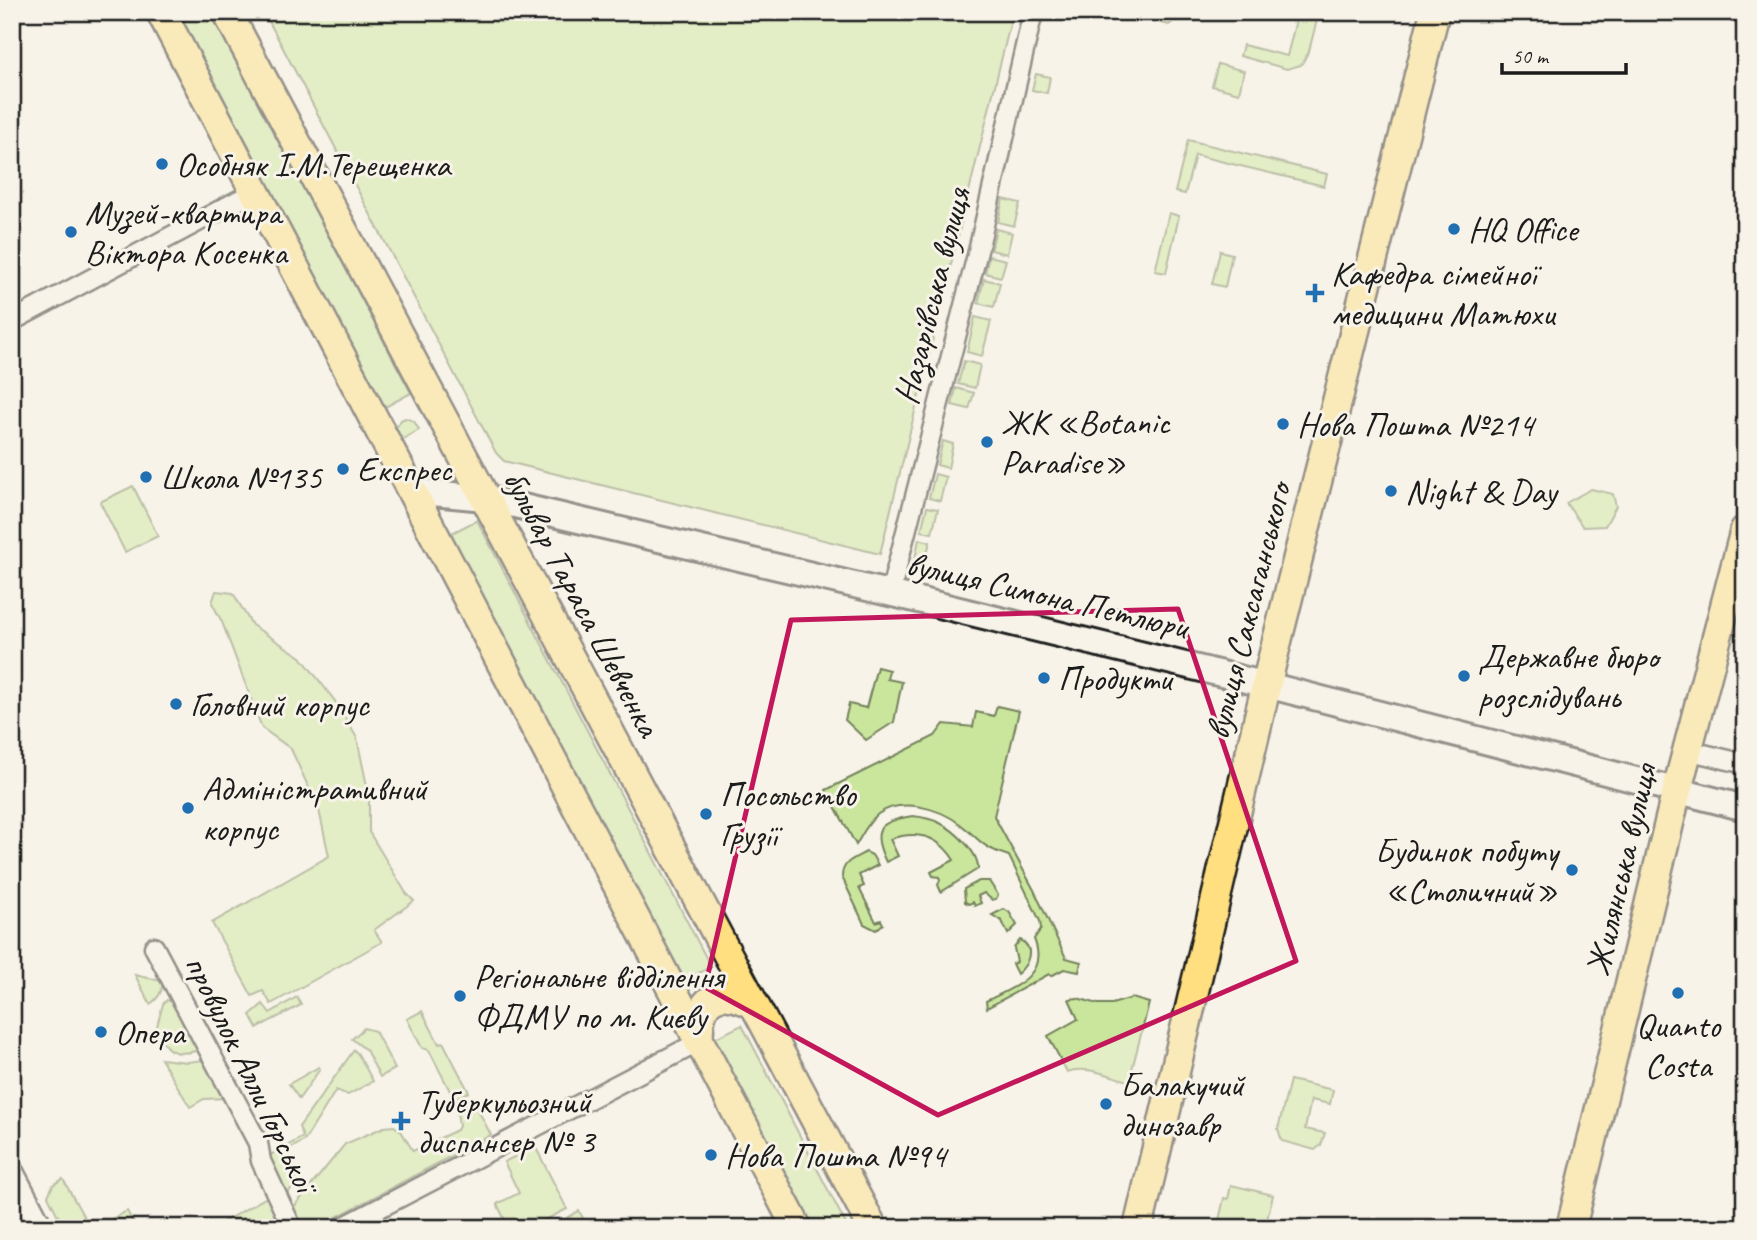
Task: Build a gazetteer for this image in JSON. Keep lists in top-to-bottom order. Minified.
{"streets":{"main road":["вулиця Симона Петлюри","бульвар Тараса Шевченка","вулиця Саксаганського","Жилянська вулиця"],"street":["Назарівська вулиця","провулок Алли Горської"]},"crossings":[["Назарівська вулиця","вулиця Симона Петлюри"],["вулиця Симона Петлюри","бульвар Тараса Шевченка"],["вулиця Симона Петлюри","вулиця Саксаганського"],["вулиця Симона Петлюри","Жилянська вулиця"]],"places":{"other":["Особняк І.М.Терещенка","HQ Office","Музей-квартира Віктора Косенка","Нова Пошта №214","ЖК «Botanic Paradise»","Експрес","Школа №135","Night & Day","Державне бюро розслідувань","Продукти","Головний корпус","Адміністративний корпус","Посольство Грузії","Будинок побуту «Столичний»","Quanto Costa","Регіональне відділення ФДМУ по м. Києву","Опера","Балакучий динозавр","Нова Пошта №94"],"health":["Кафедра сімейної медицини Матюхи","Туберкульозний диспансер № 3"]},"scale_bar":"50 m"}
